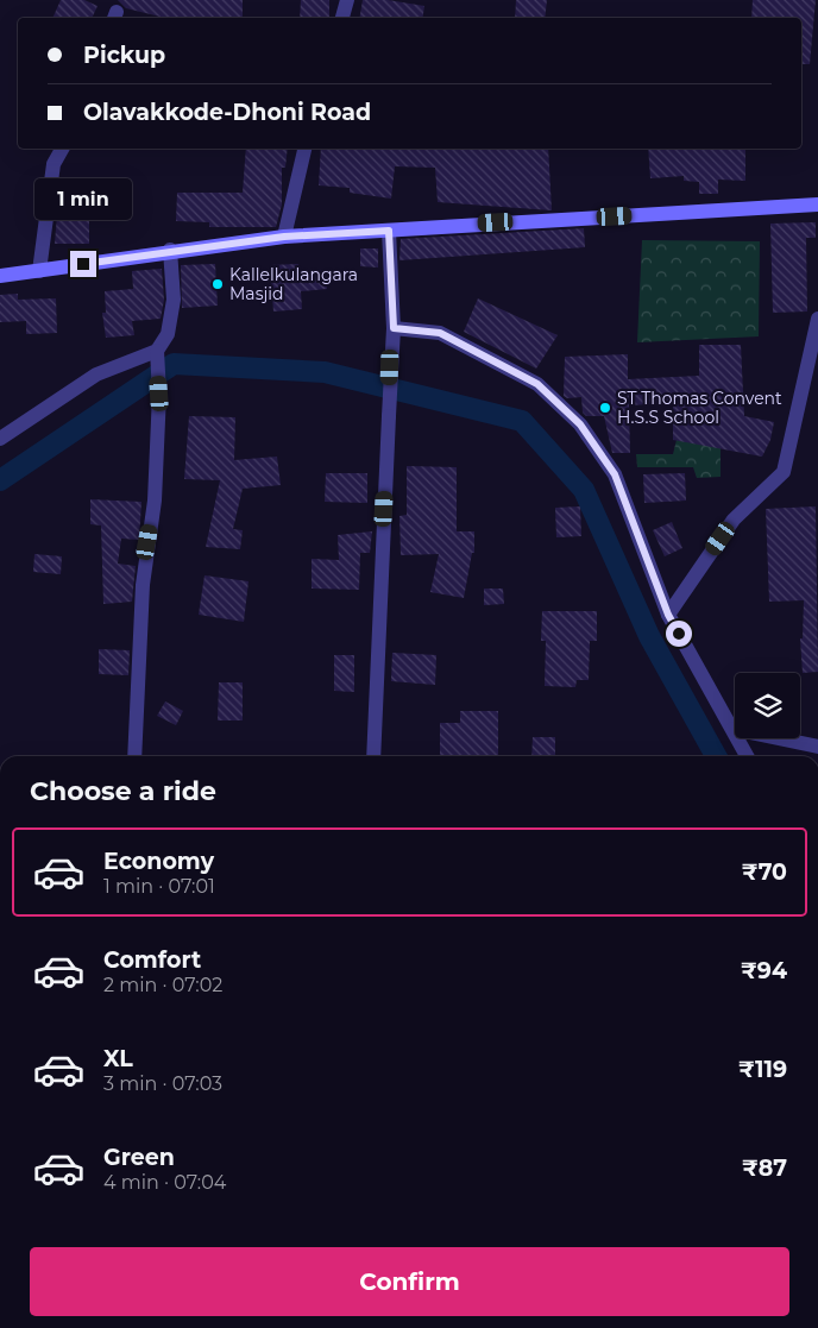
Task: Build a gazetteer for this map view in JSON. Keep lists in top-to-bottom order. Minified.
{"places":["Kallelkulangara Masjid","ST Thomas Convent H.S.S School"],"page":{"banner":["Pickup","Olavakkode-Dhoni Road"],"bubble":"1 min","heading":"Choose a ride","list":[{"name":"Economy","note":"1 min · 07:01","value":"₹70"},{"name":"Comfort","note":"2 min · 07:02","value":"₹94"},{"name":"XL","note":"3 min · 07:03","value":"₹119"},{"name":"Green","note":"4 min · 07:04","value":"₹87"}],"buttons":"Confirm"}}
